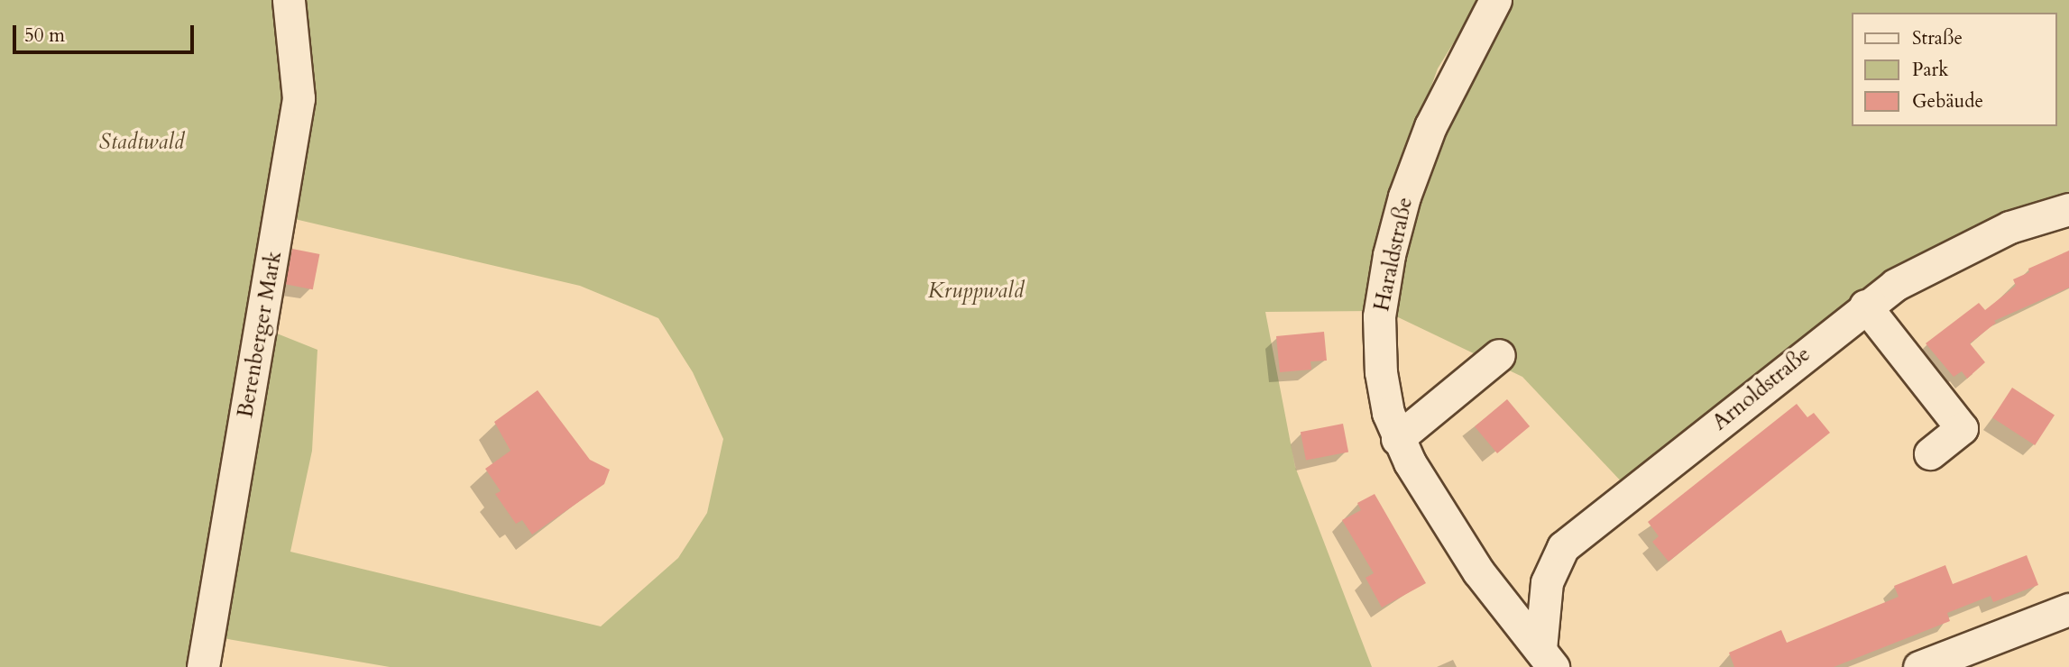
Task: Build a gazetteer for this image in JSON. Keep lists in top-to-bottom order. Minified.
{"streets":{"street":["Haraldstraße","Berenberger Mark","Arnoldstraße"]},"crossings":[["Haraldstraße","Arnoldstraße"]],"parks":["Stadtwald","Kruppwald"],"legend":["Straße","Park","Gebäude"],"scale_bar":"50 m"}
